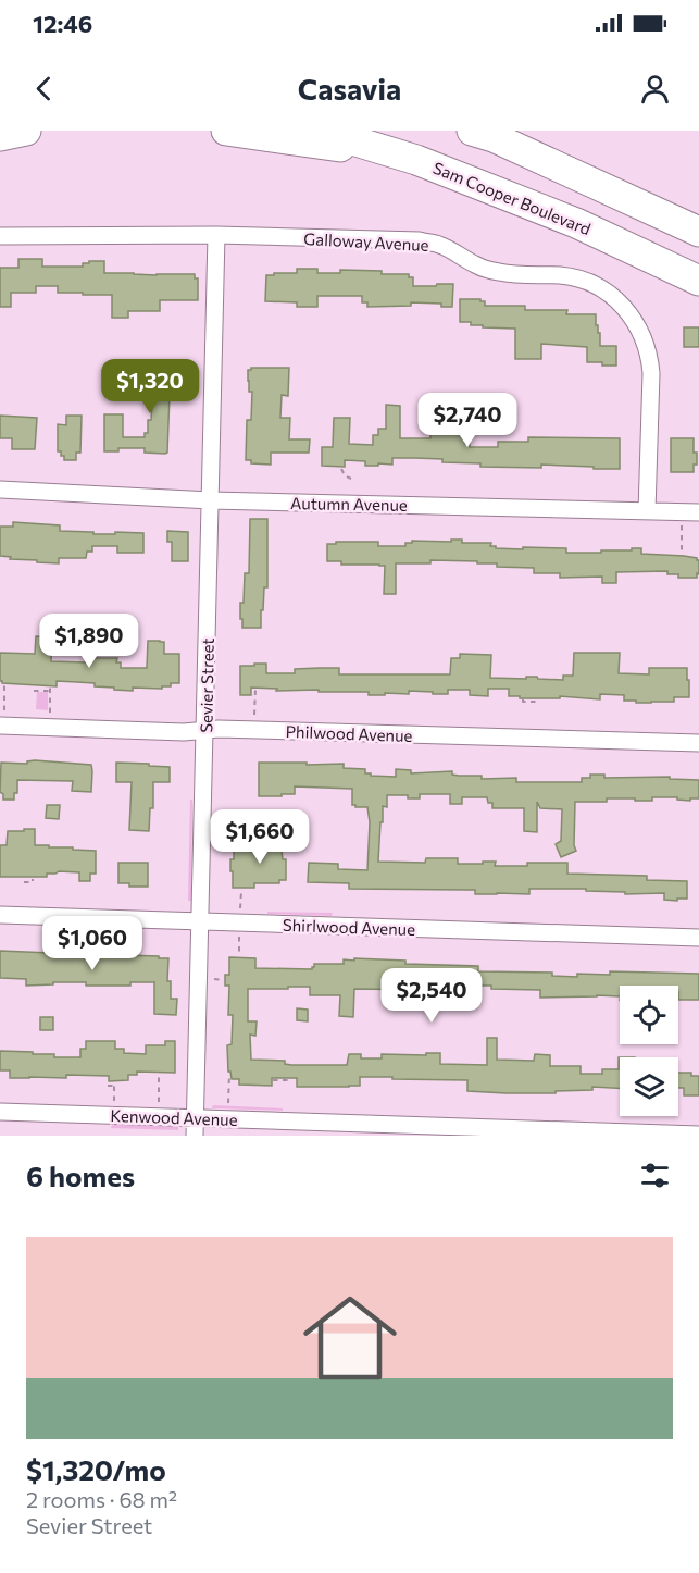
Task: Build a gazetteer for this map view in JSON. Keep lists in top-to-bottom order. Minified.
{"streets":{"highway":["Sam Cooper Boulevard"],"street":["Galloway Avenue","Autumn Avenue","Sevier Street","Philwood Avenue","Shirlwood Avenue","Kenwood Avenue"]},"crossings":[["Galloway Avenue","Autumn Avenue"],["Galloway Avenue","Sevier Street"],["Autumn Avenue","Sevier Street"],["Sevier Street","Philwood Avenue"],["Sevier Street","Shirlwood Avenue"],["Sevier Street","Kenwood Avenue"]],"page":{"status":"12:46","header":"Casavia","price":["$1,320","$2,740","$1,890","$1,660","$1,060","$2,540"],"heading":"6 homes","list":[{"name":"$1,320/mo","note":"2 rooms · 68 m² · Sevier Street"}]}}
